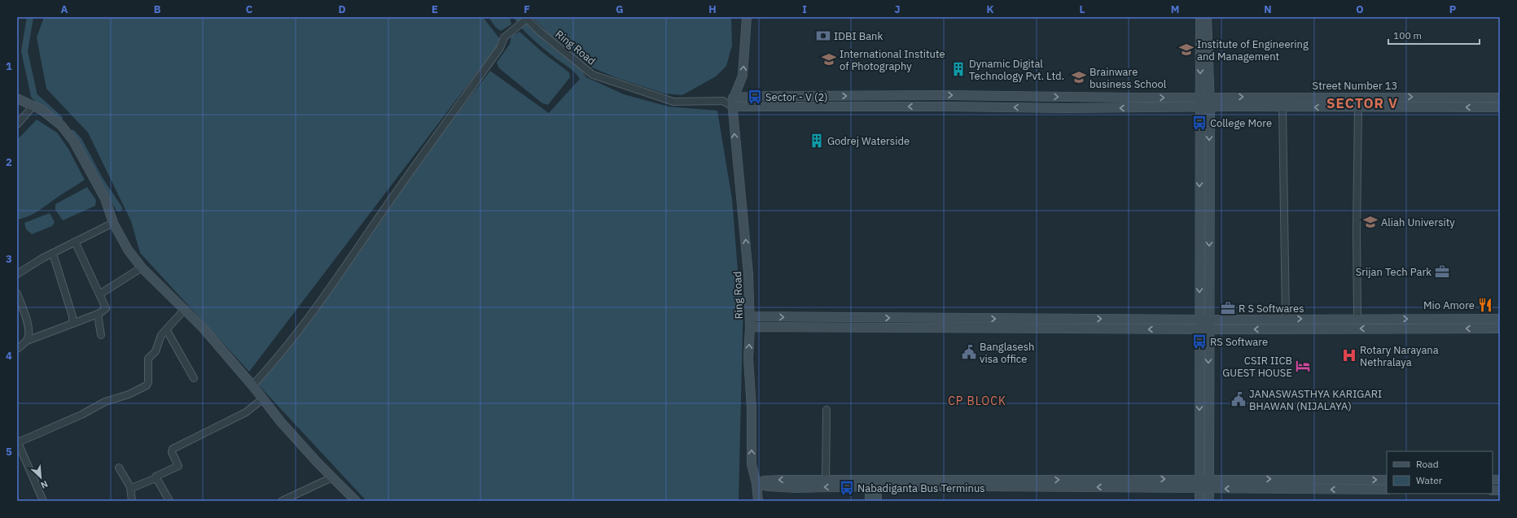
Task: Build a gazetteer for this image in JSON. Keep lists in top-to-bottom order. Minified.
{"streets":{"street":["Ring Road","Street Number 13"]},"crossings":[["Ring Road","Street Number 13"]],"one_way":["Ring Road"],"districts":["SECTOR V","CP BLOCK"],"places":{"bank":["IDBI Bank"],"school or university":["Institute of Engineering and Management","International Institute of Photography","Brainware business School","Aliah University"],"building":["Dynamic Digital Technology Pvt. Ltd.","Godrej Waterside"],"bus stop":["Sector - V (2)","College More","RS Software","Nabadiganta Bus Terminus"],"office":["Srijan Tech Park","R S Softwares"],"restaurant":["Mio Amore"],"public building":["Banglasesh visa office","JANASWASTHYA KARIGARI BHAWAN (NIJALAYA)"],"hospital":["Rotary Narayana Nethralaya"],"hotel":["CSIR IICB GUEST HOUSE"]},"legend":["Road","Water"],"scale_bar":"100 m","north":"bottom right","grid":{"columns":["A","B","C","D","E","F","G","H","I","J","K","L","M","N","O","P"],"rows":["1","2","3","4","5"]}}
